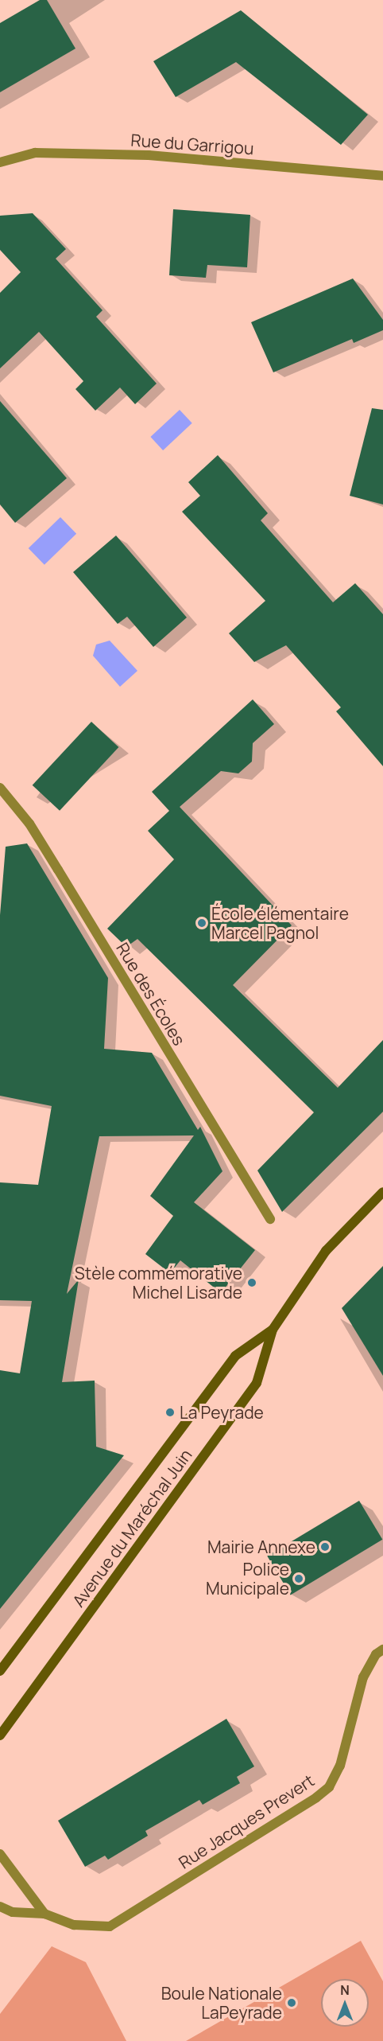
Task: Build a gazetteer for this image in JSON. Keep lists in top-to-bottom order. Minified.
{"streets":{"main road":["Avenue du Maréchal Juin"],"street":["Rue du Garrigou","Rue des Écoles","Rue Jacques Prevert"]},"places":["École élémentaire Marcel Pagnol","Stèle commémorative Michel Lisarde","La Peyrade","Mairie Annexe","Police Municipale","Boule Nationale LaPeyrade"],"north":"top"}
